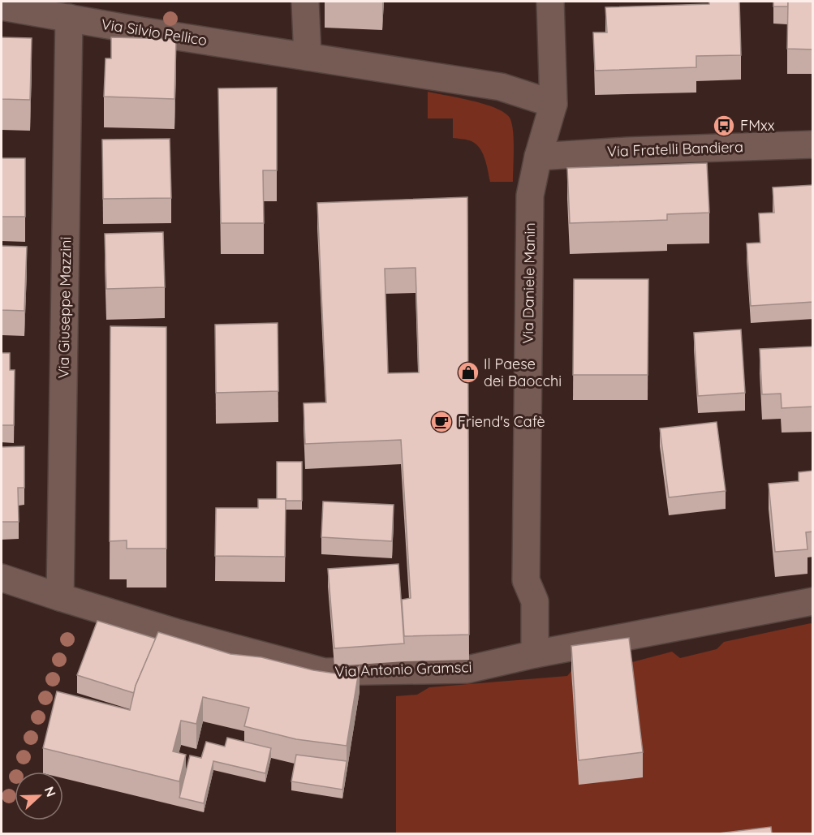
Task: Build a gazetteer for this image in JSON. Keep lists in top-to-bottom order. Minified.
{"streets":{"street":["Via Silvio Pellico","Via Fratelli Bandiera","Via Daniele Manin","Via Giuseppe Mazzini","Via Antonio Gramsci"]},"crossings":[["Via Silvio Pellico","Via Daniele Manin"],["Via Silvio Pellico","Via Giuseppe Mazzini"],["Via Fratelli Bandiera","Via Daniele Manin"],["Via Daniele Manin","Via Antonio Gramsci"],["Via Giuseppe Mazzini","Via Antonio Gramsci"]],"places":{"bus stop":["FMxx"],"shop":["Il Paese dei Baocchi"],"cafe":["Friend's Cafè"]},"north":"right"}
